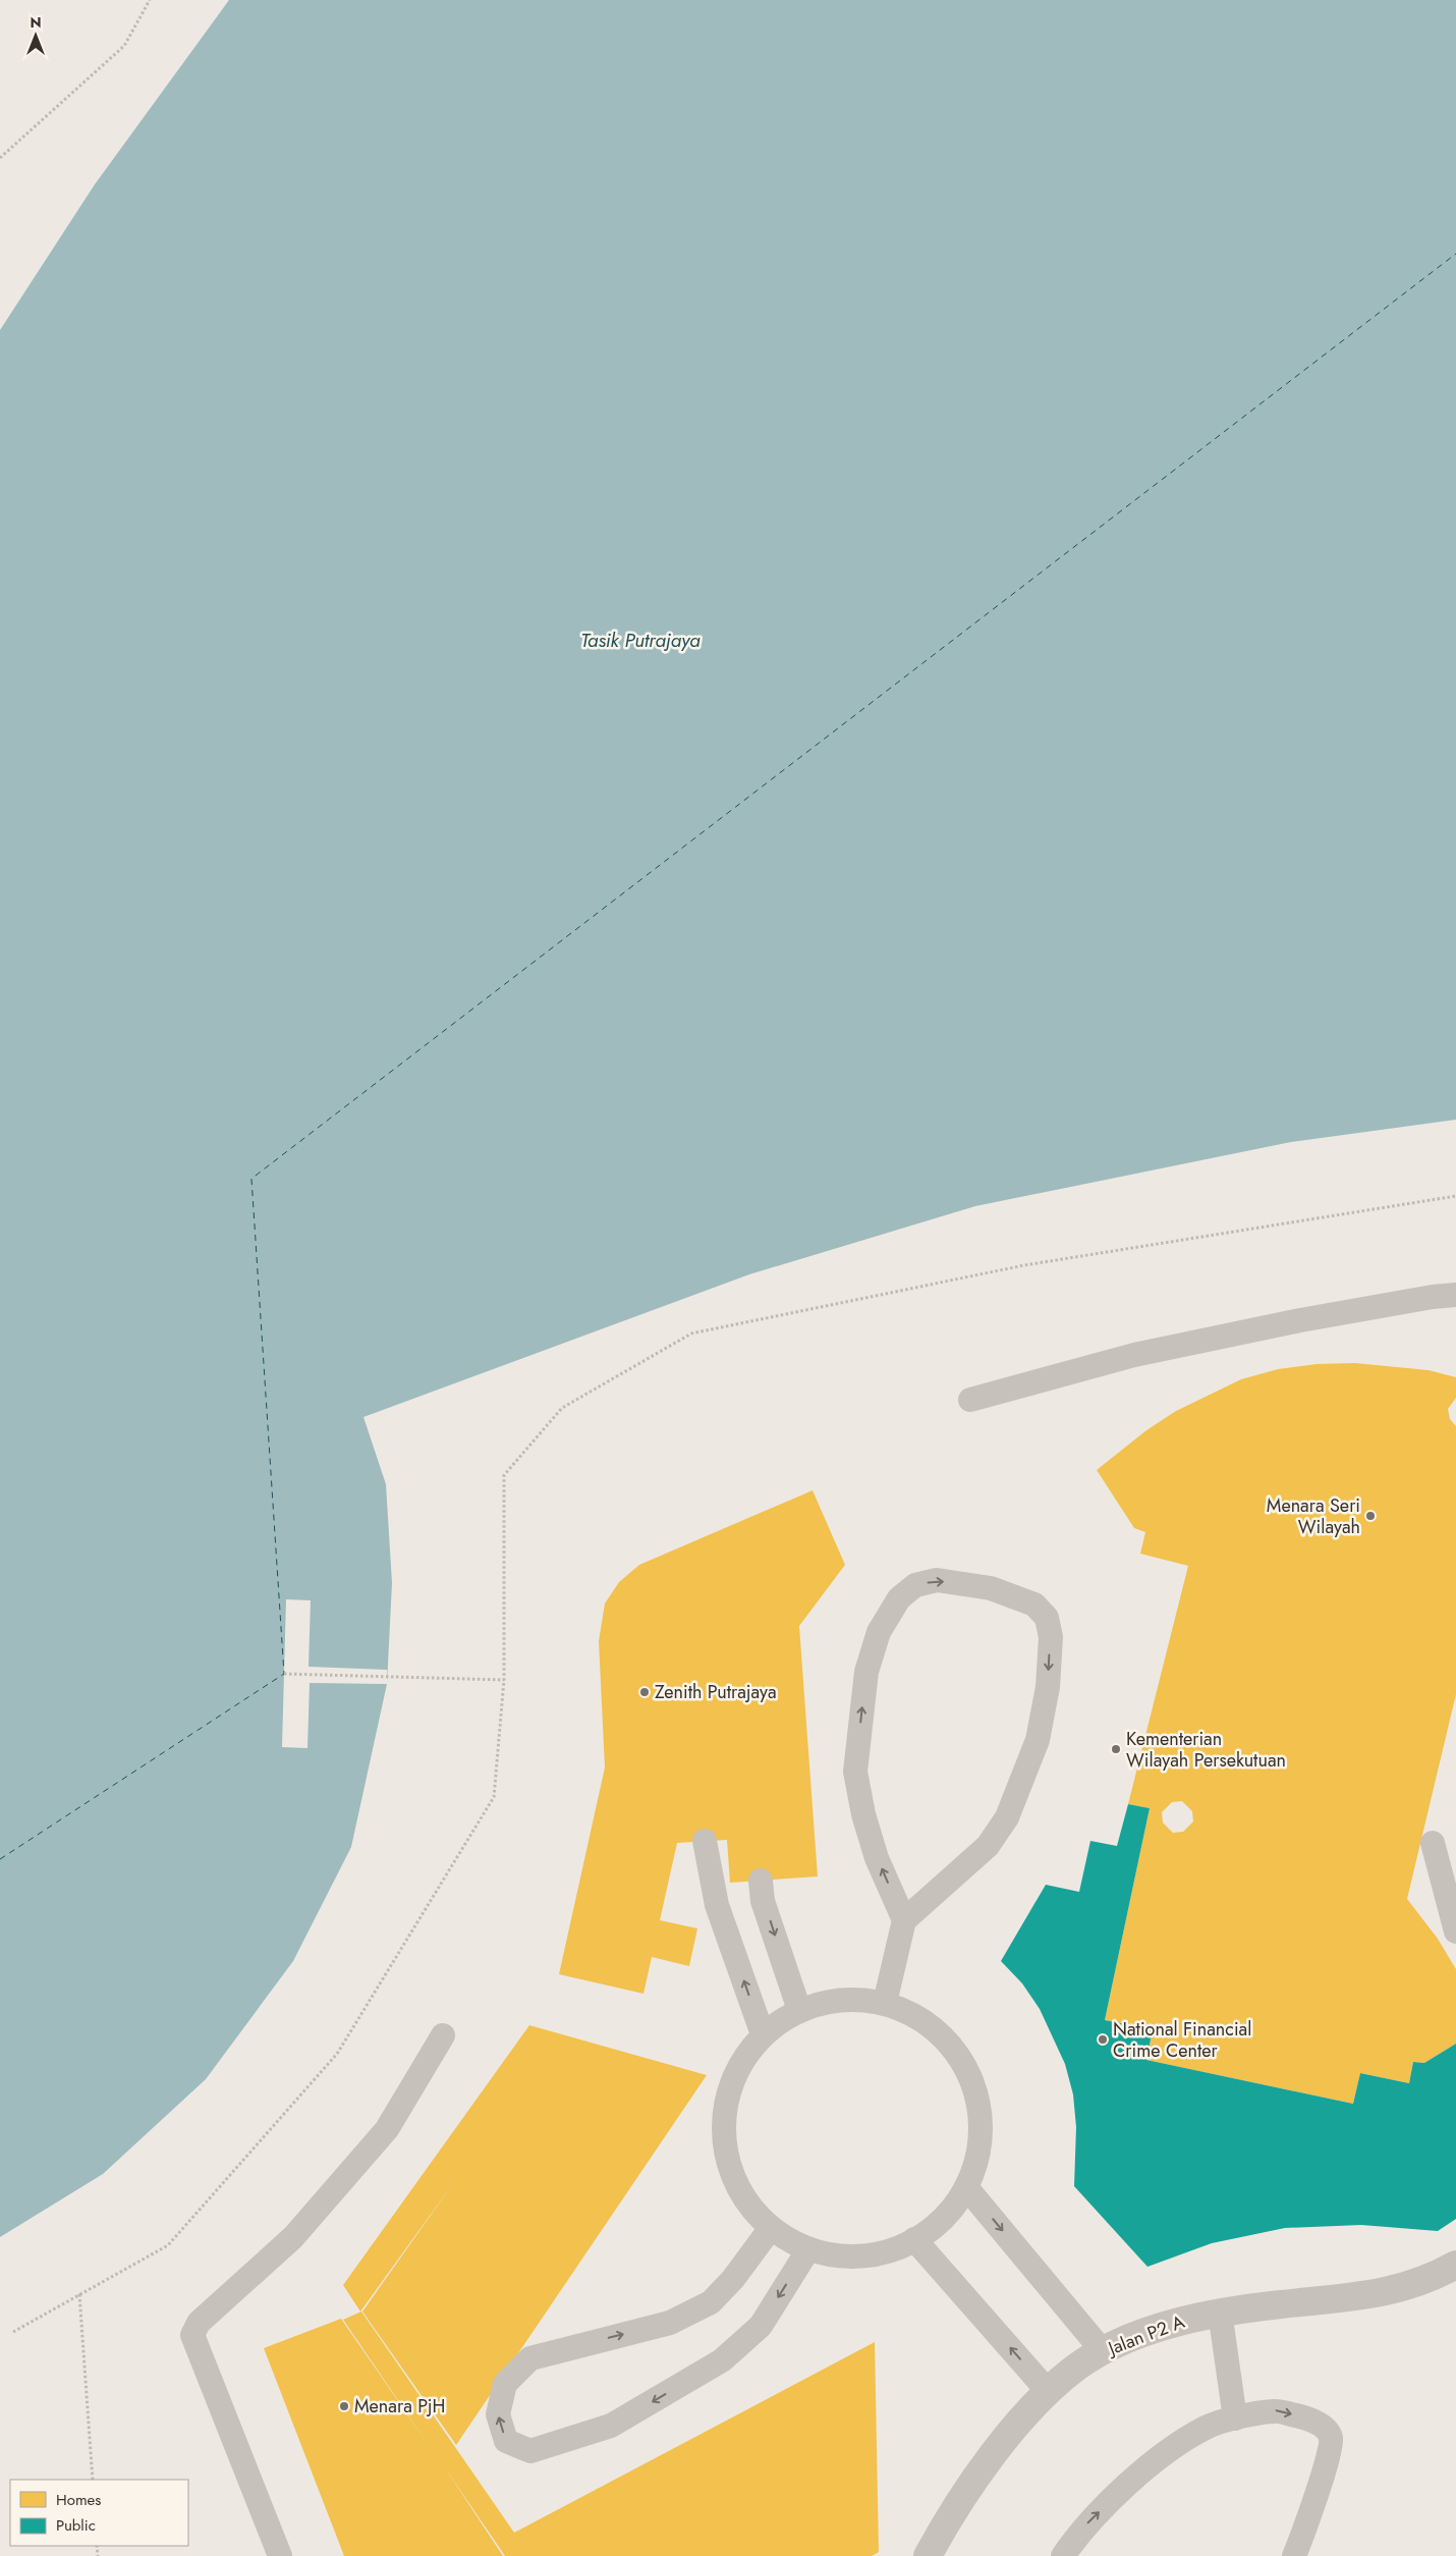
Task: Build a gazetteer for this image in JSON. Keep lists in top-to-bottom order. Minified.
{"streets":{"street":["Jalan P2 A"]},"water":["Tasik Putrajaya"],"places":["Menara Seri Wilayah","Zenith Putrajaya","Kementerian Wilayah Persekutuan","National Financial Crime Center","Menara PjH"],"legend":["Homes","Public"],"north":"top"}
